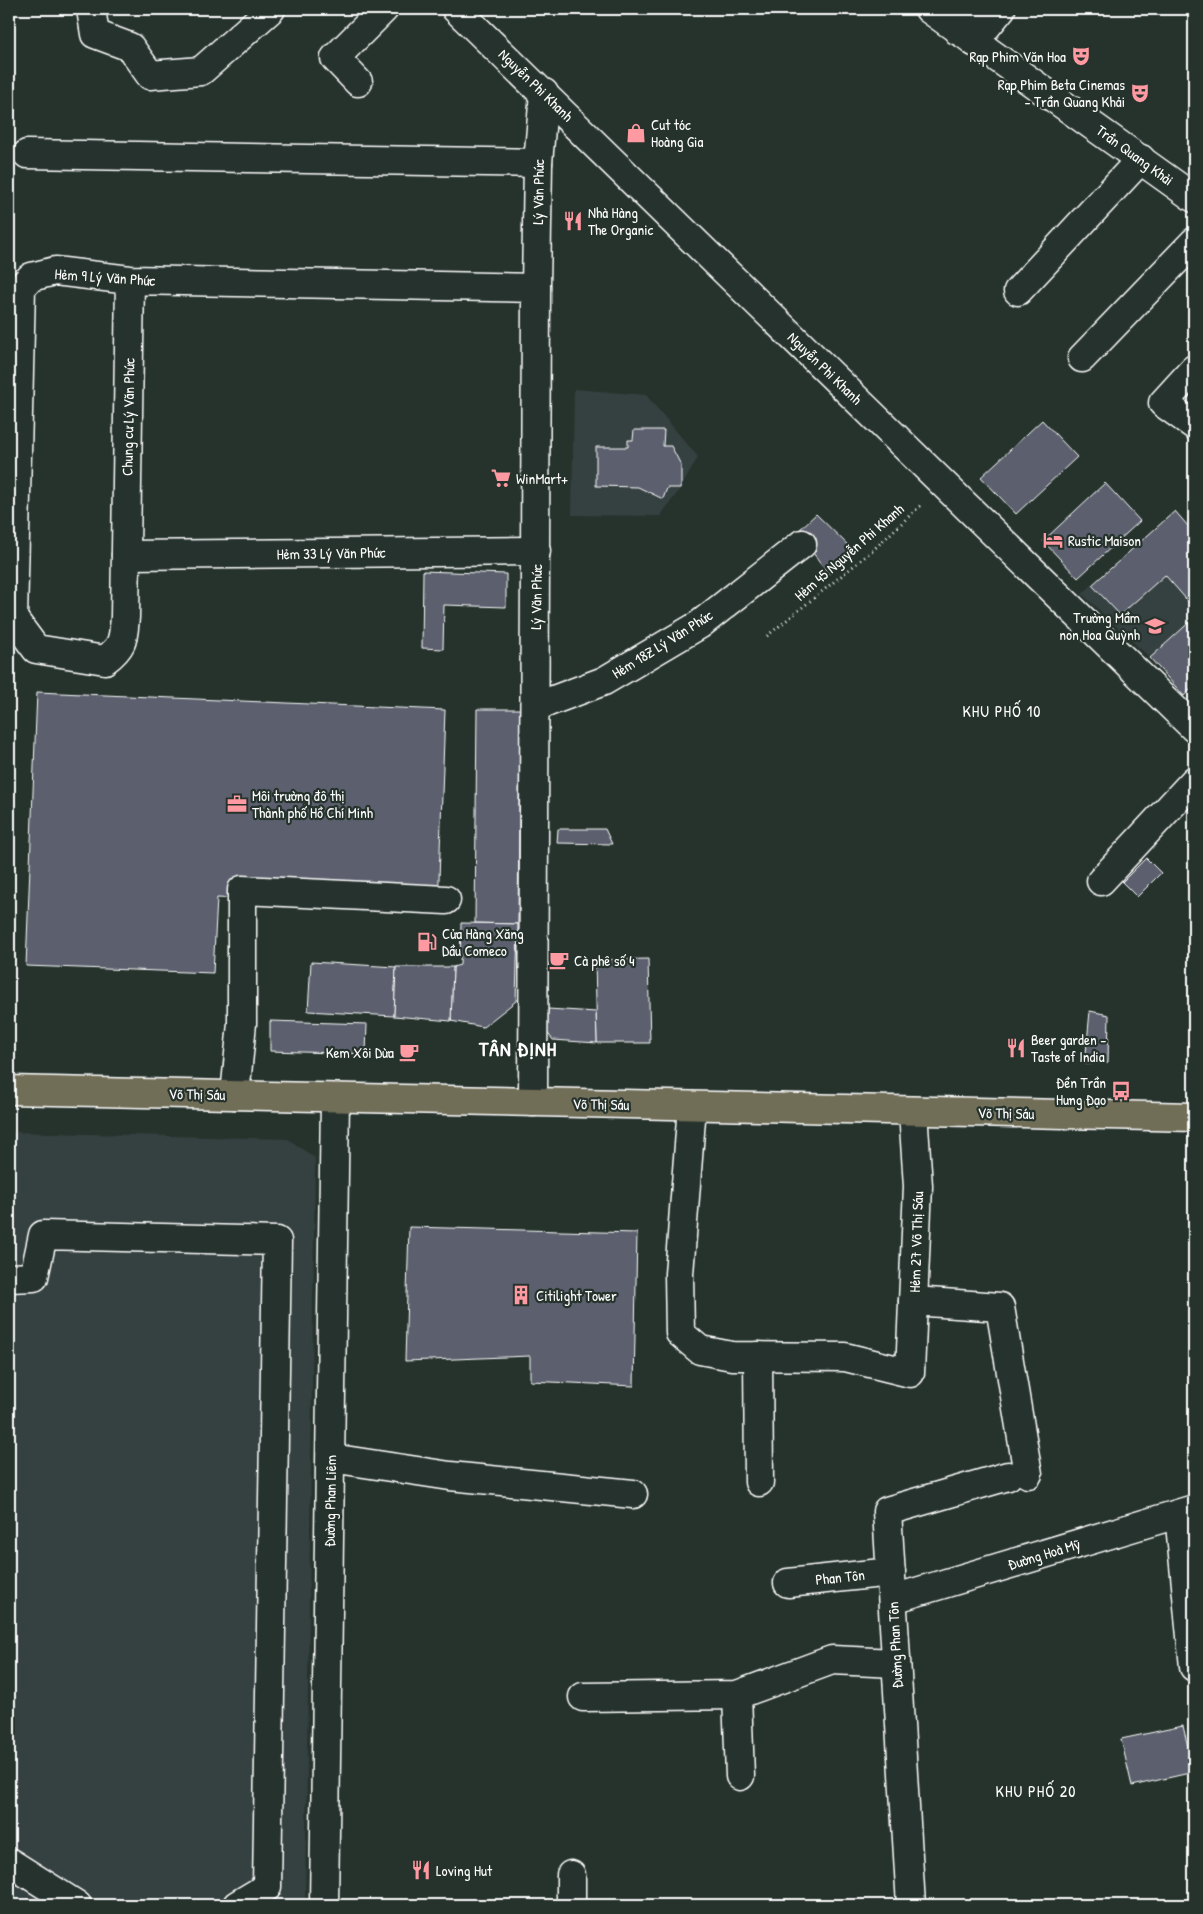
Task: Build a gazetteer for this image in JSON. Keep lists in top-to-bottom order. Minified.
{"streets":{"main road":["Võ Thị Sáu"],"street":["Nguyễn Phi Khanh","Trần Quang Khải","Lý Văn Phức","Hẻm 9 Lý Văn Phức","Chung cư Lý Văn Phức","Hẻm 33 Lý Văn Phức","Hẻm 18Z Lý Văn Phức","Hẻm 27 Võ Thị Sáu","Đường Phan Liêm","Đường Hoà Mỹ","Phan Tôn","Đường Phan Tôn"],"path":["Hẻm 45 Nguyễn Phi Khanh"]},"crossings":[["Nguyễn Phi Khanh","Lý Văn Phức"],["Nguyễn Phi Khanh","Hẻm 45 Nguyễn Phi Khanh"],["Lý Văn Phức","Hẻm 9 Lý Văn Phức"],["Lý Văn Phức","Hẻm 33 Lý Văn Phức"],["Lý Văn Phức","Hẻm 18Z Lý Văn Phức"],["Lý Văn Phức","Võ Thị Sáu"],["Hẻm 9 Lý Văn Phức","Chung cư Lý Văn Phức"],["Hẻm 9 Lý Văn Phức","Hẻm 33 Lý Văn Phức"],["Chung cư Lý Văn Phức","Hẻm 33 Lý Văn Phức"],["Võ Thị Sáu","Hẻm 27 Võ Thị Sáu"],["Võ Thị Sáu","Đường Phan Liêm"],["Hẻm 27 Võ Thị Sáu","Đường Phan Tôn"],["Đường Hoà Mỹ","Đường Phan Tôn"],["Phan Tôn","Đường Phan Tôn"]],"districts":["KHU PHỐ 10","TÂN ĐỊNH","KHU PHỐ 20"],"places":{"theatre":["Rạp Phim Văn Hoa","Rạp Phim Beta Cinemas - Trần Quang Khải"],"shop":["Cut tóc Hoàng Gia"],"restaurant":["Nhà Hàng The Organic","Beer garden - Taste of India","Loving Hut"],"supermarket":["WinMart+"],"hotel":["Rustic Maison"],"school or university":["Trường Mầm non Hoa Quỳnh"],"office":["Môi trường đô thị Thành phố Hồ Chí Minh"],"fuel station":["Cửa Hàng Xăng Dầu Comeco"],"cafe":["Cà phê số 4","Kem Xôi Dừa"],"bus stop":["Đền Trần Hưng Đạo"],"building":["Citilight Tower"]}}
